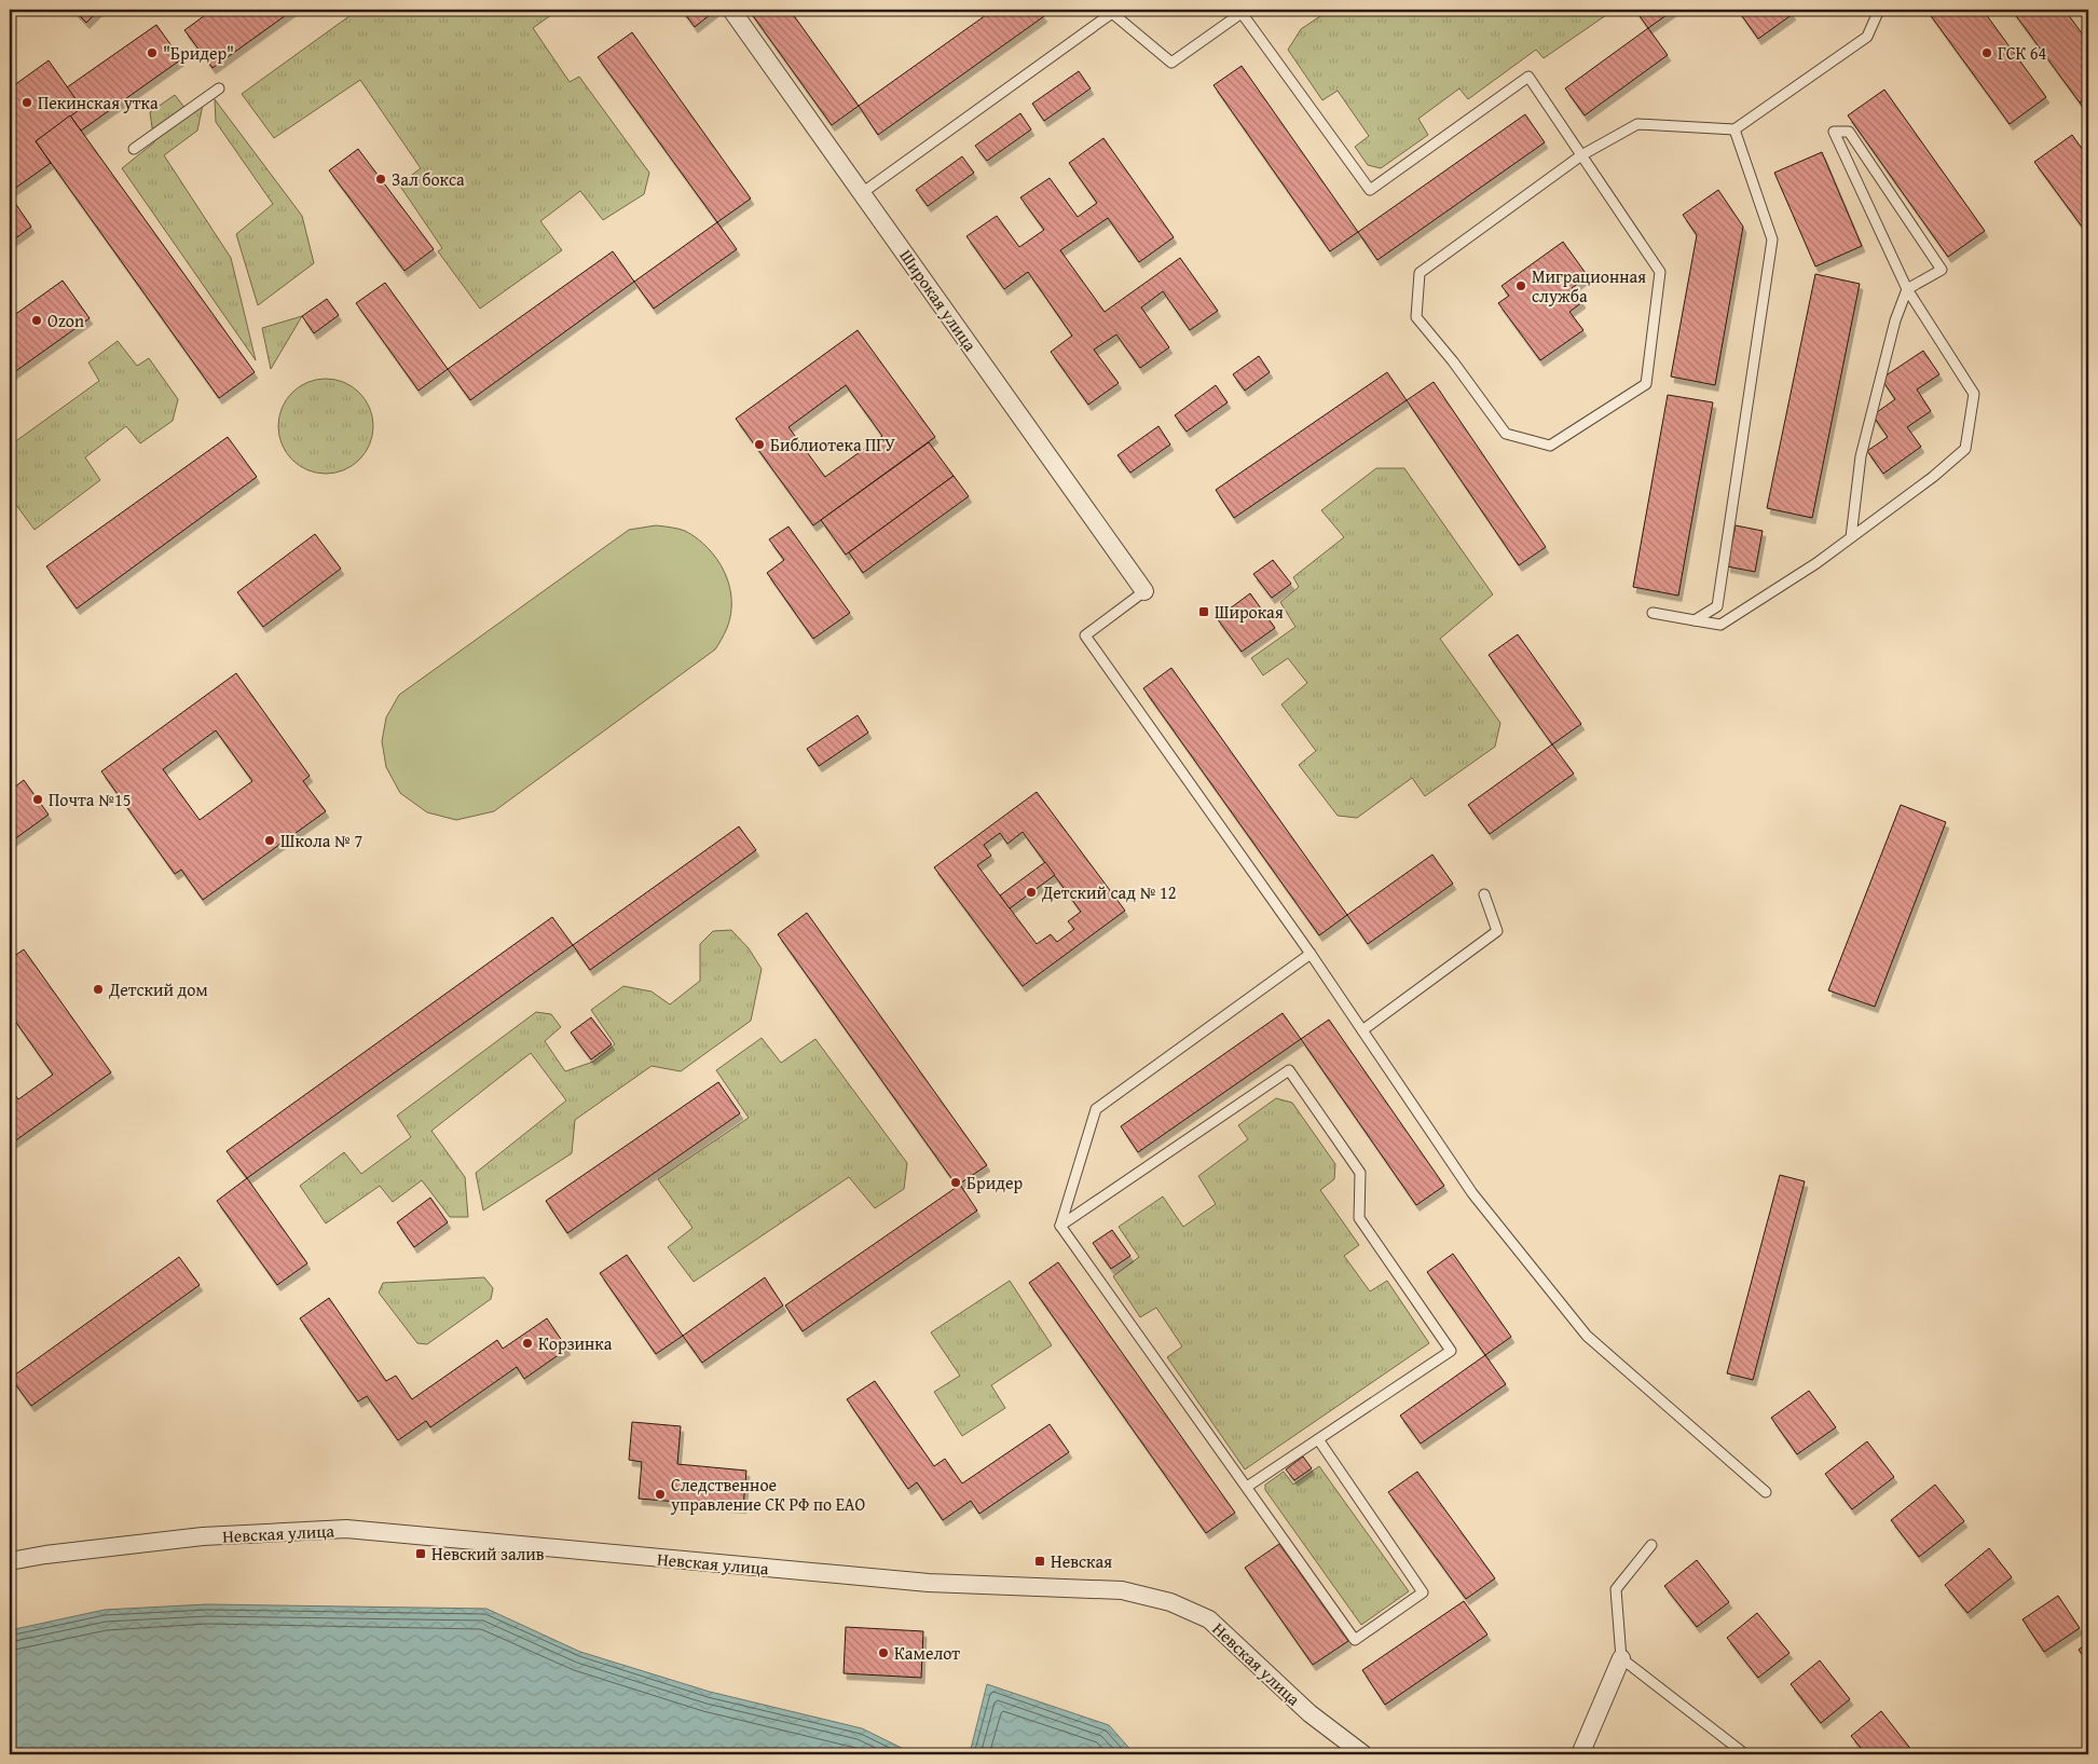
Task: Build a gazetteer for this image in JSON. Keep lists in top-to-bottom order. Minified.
{"streets":{"street":["Широкая улица","Невская улица"]},"places":{"other":["\"Бридер\"","ГСК 64","Пекинская утка","Зал бокса","Миграционная служба","Ozon","Библиотека ПГУ","Почта №15","Школа № 7","Детский сад № 12","Детский дом","Бридер","Корзинка","Следственное управление СК РФ по ЕАО","Камелот"],"transit":["Широкая","Невский залив","Невская"]}}
